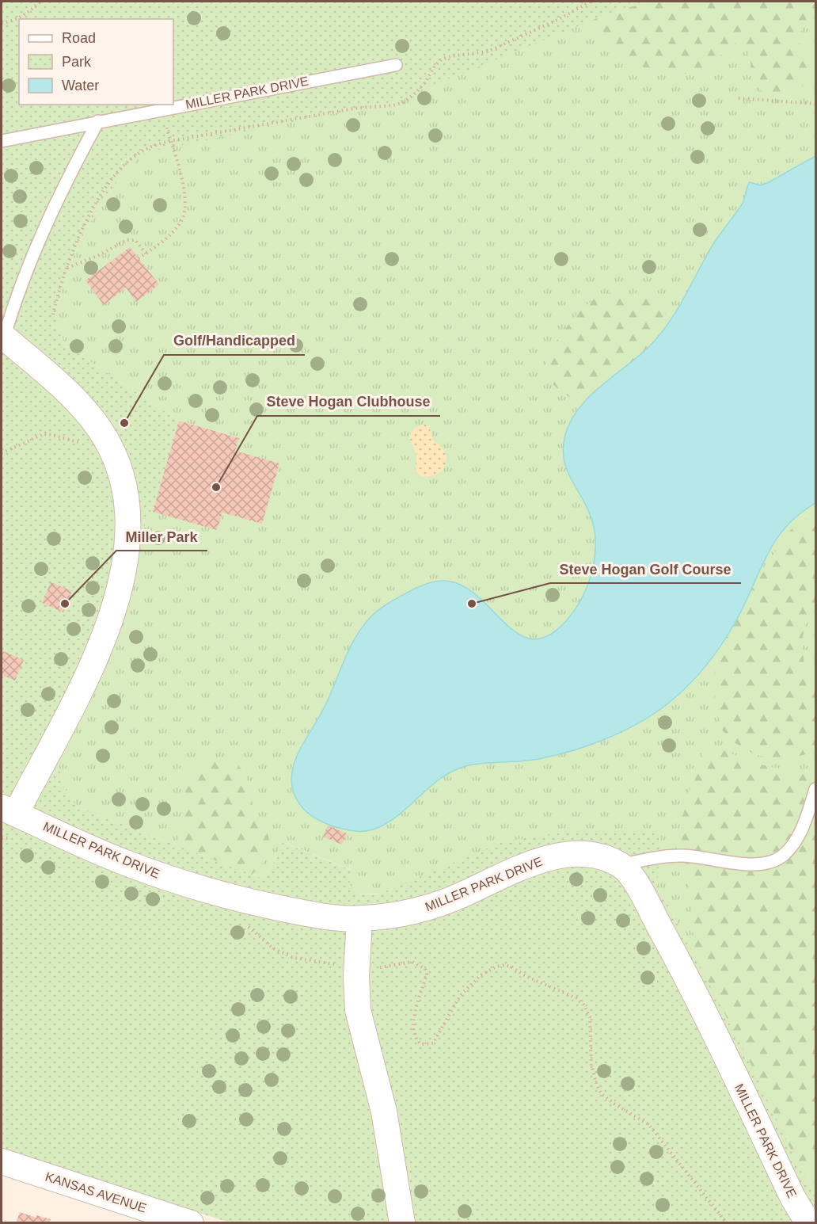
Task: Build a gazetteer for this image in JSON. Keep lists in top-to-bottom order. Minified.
{"streets":{"street":["MILLER PARK DRIVE","KANSAS AVENUE"]},"places":["Golf/Handicapped","Steve Hogan Clubhouse","Miller Park","Steve Hogan Golf Course"],"legend":["Road","Park","Water"]}
